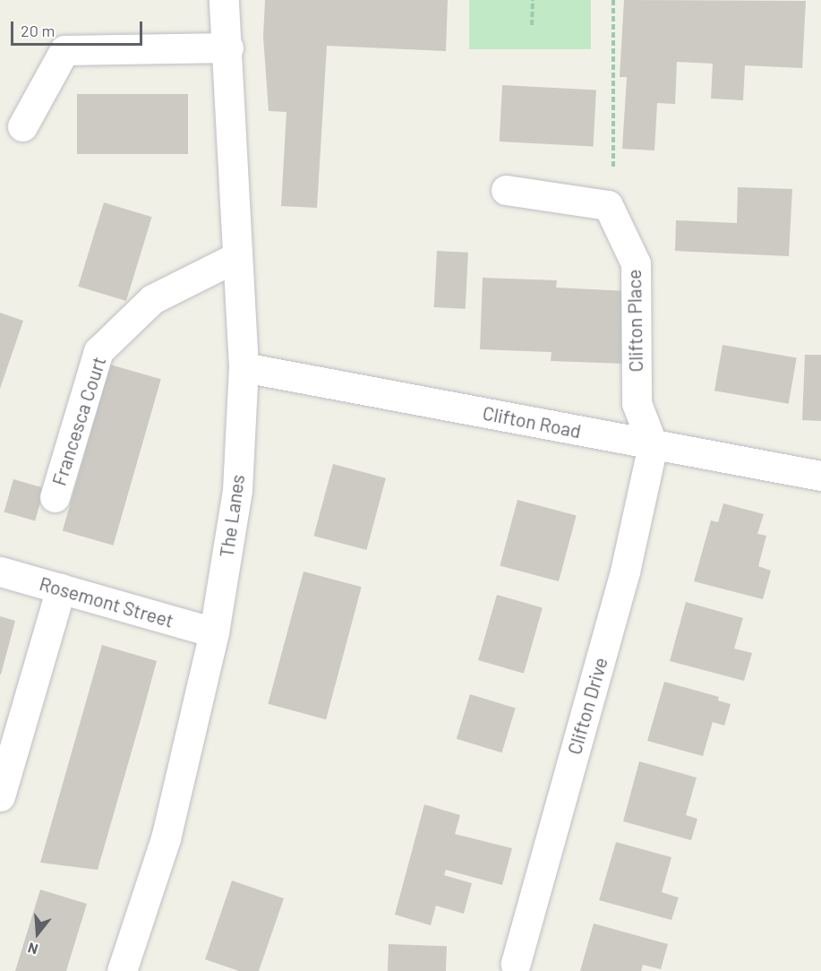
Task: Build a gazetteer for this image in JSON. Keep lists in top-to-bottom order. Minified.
{"streets":{"street":["Clifton Place","Francesca Court","Clifton Road","The Lanes","Rosemont Street","Clifton Drive"]},"crossings":[["Clifton Place","Clifton Road"],["Clifton Place","Clifton Drive"],["Francesca Court","The Lanes"],["Clifton Road","The Lanes"],["Clifton Road","Clifton Drive"],["The Lanes","Rosemont Street"]],"scale_bar":"20 m","north":"bottom"}
